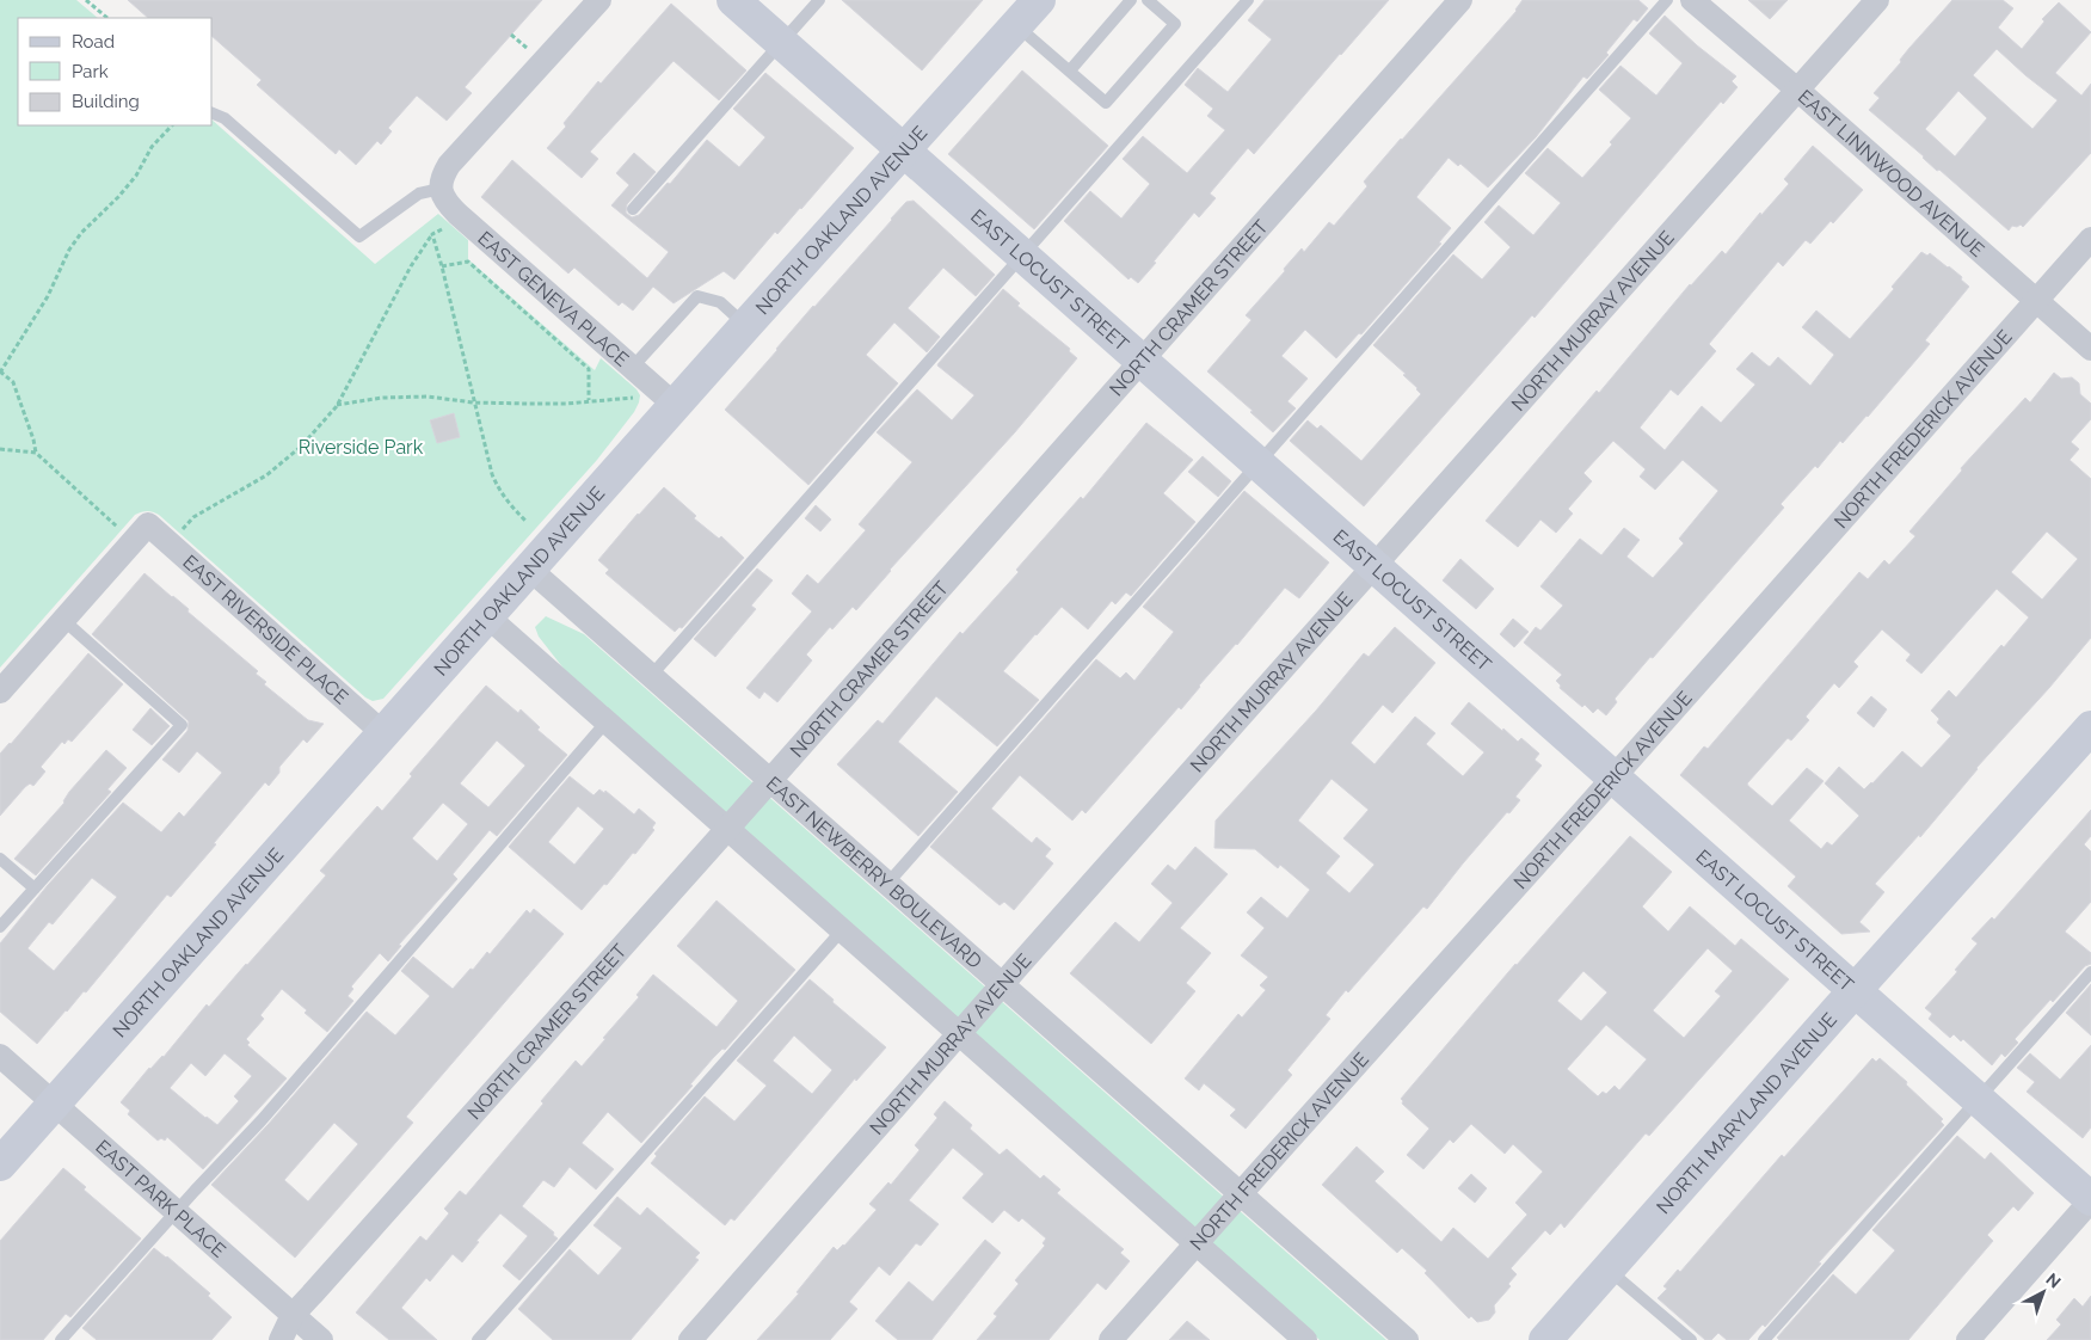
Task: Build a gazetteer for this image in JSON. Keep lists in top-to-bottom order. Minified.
{"streets":{"main road":["NORTH OAKLAND AVENUE","EAST LOCUST STREET","NORTH MARYLAND AVENUE"],"street":["EAST LINNWOOD AVENUE","EAST GENEVA PLACE","NORTH CRAMER STREET","NORTH MURRAY AVENUE","NORTH FREDERICK AVENUE","EAST RIVERSIDE PLACE","EAST NEWBERRY BOULEVARD","EAST PARK PLACE"]},"crossings":[["EAST LINNWOOD AVENUE","NORTH MURRAY AVENUE"],["EAST LINNWOOD AVENUE","NORTH FREDERICK AVENUE"],["NORTH OAKLAND AVENUE","EAST LOCUST STREET"],["NORTH OAKLAND AVENUE","EAST GENEVA PLACE"],["NORTH OAKLAND AVENUE","EAST RIVERSIDE PLACE"],["NORTH OAKLAND AVENUE","EAST NEWBERRY BOULEVARD"],["NORTH OAKLAND AVENUE","EAST PARK PLACE"],["EAST LOCUST STREET","NORTH CRAMER STREET"],["EAST LOCUST STREET","NORTH MURRAY AVENUE"],["EAST LOCUST STREET","NORTH FREDERICK AVENUE"],["EAST LOCUST STREET","NORTH MARYLAND AVENUE"],["NORTH CRAMER STREET","EAST NEWBERRY BOULEVARD"],["NORTH CRAMER STREET","EAST PARK PLACE"],["NORTH MURRAY AVENUE","EAST NEWBERRY BOULEVARD"],["NORTH FREDERICK AVENUE","EAST NEWBERRY BOULEVARD"]],"parks":["Riverside Park"],"legend":["Road","Park","Building"],"north":"top right"}
